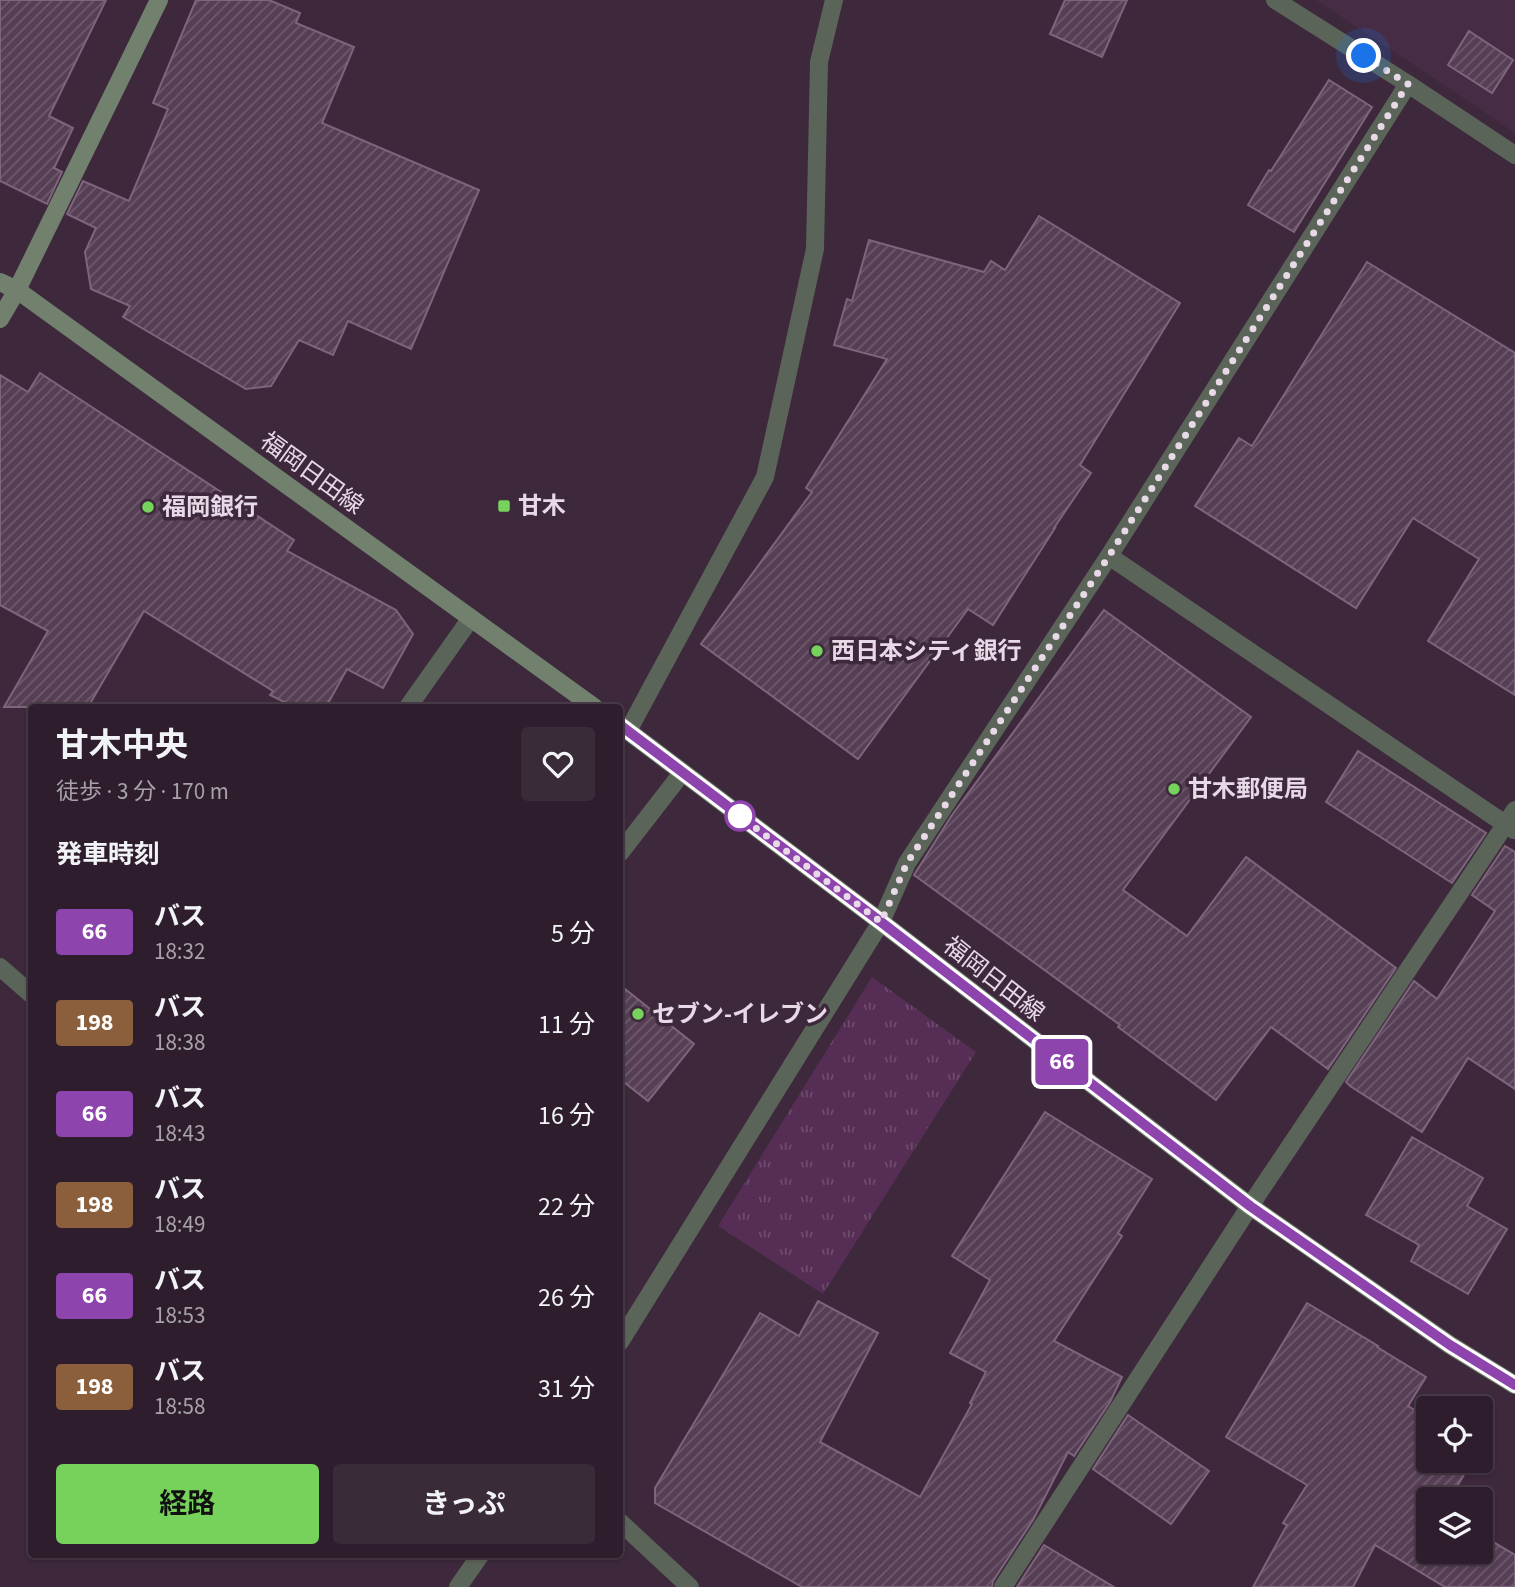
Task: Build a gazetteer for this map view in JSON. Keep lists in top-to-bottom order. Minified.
{"streets":{"main road":["福岡日田線"]},"places":{"transit":["甘木"],"other":["福岡銀行","西日本シティ銀行","甘木郵便局","セブン-イレブン"]},"lines":["bus line 66"],"page":{"on_map":"66","heading":[["甘木中央","徒歩 · 3 分 · 170 m"],"発車時刻"],"list":[{"mark":"66","name":"バス","note":"18:32","value":"5 分"},{"mark":"198","name":"バス","note":"18:38","value":"11 分"},{"mark":"66","name":"バス","note":"18:43","value":"16 分"},{"mark":"198","name":"バス","note":"18:49","value":"22 分"},{"mark":"66","name":"バス","note":"18:53","value":"26 分"},{"mark":"198","name":"バス","note":"18:58","value":"31 分"}],"buttons":["経路","きっぷ"]}}
